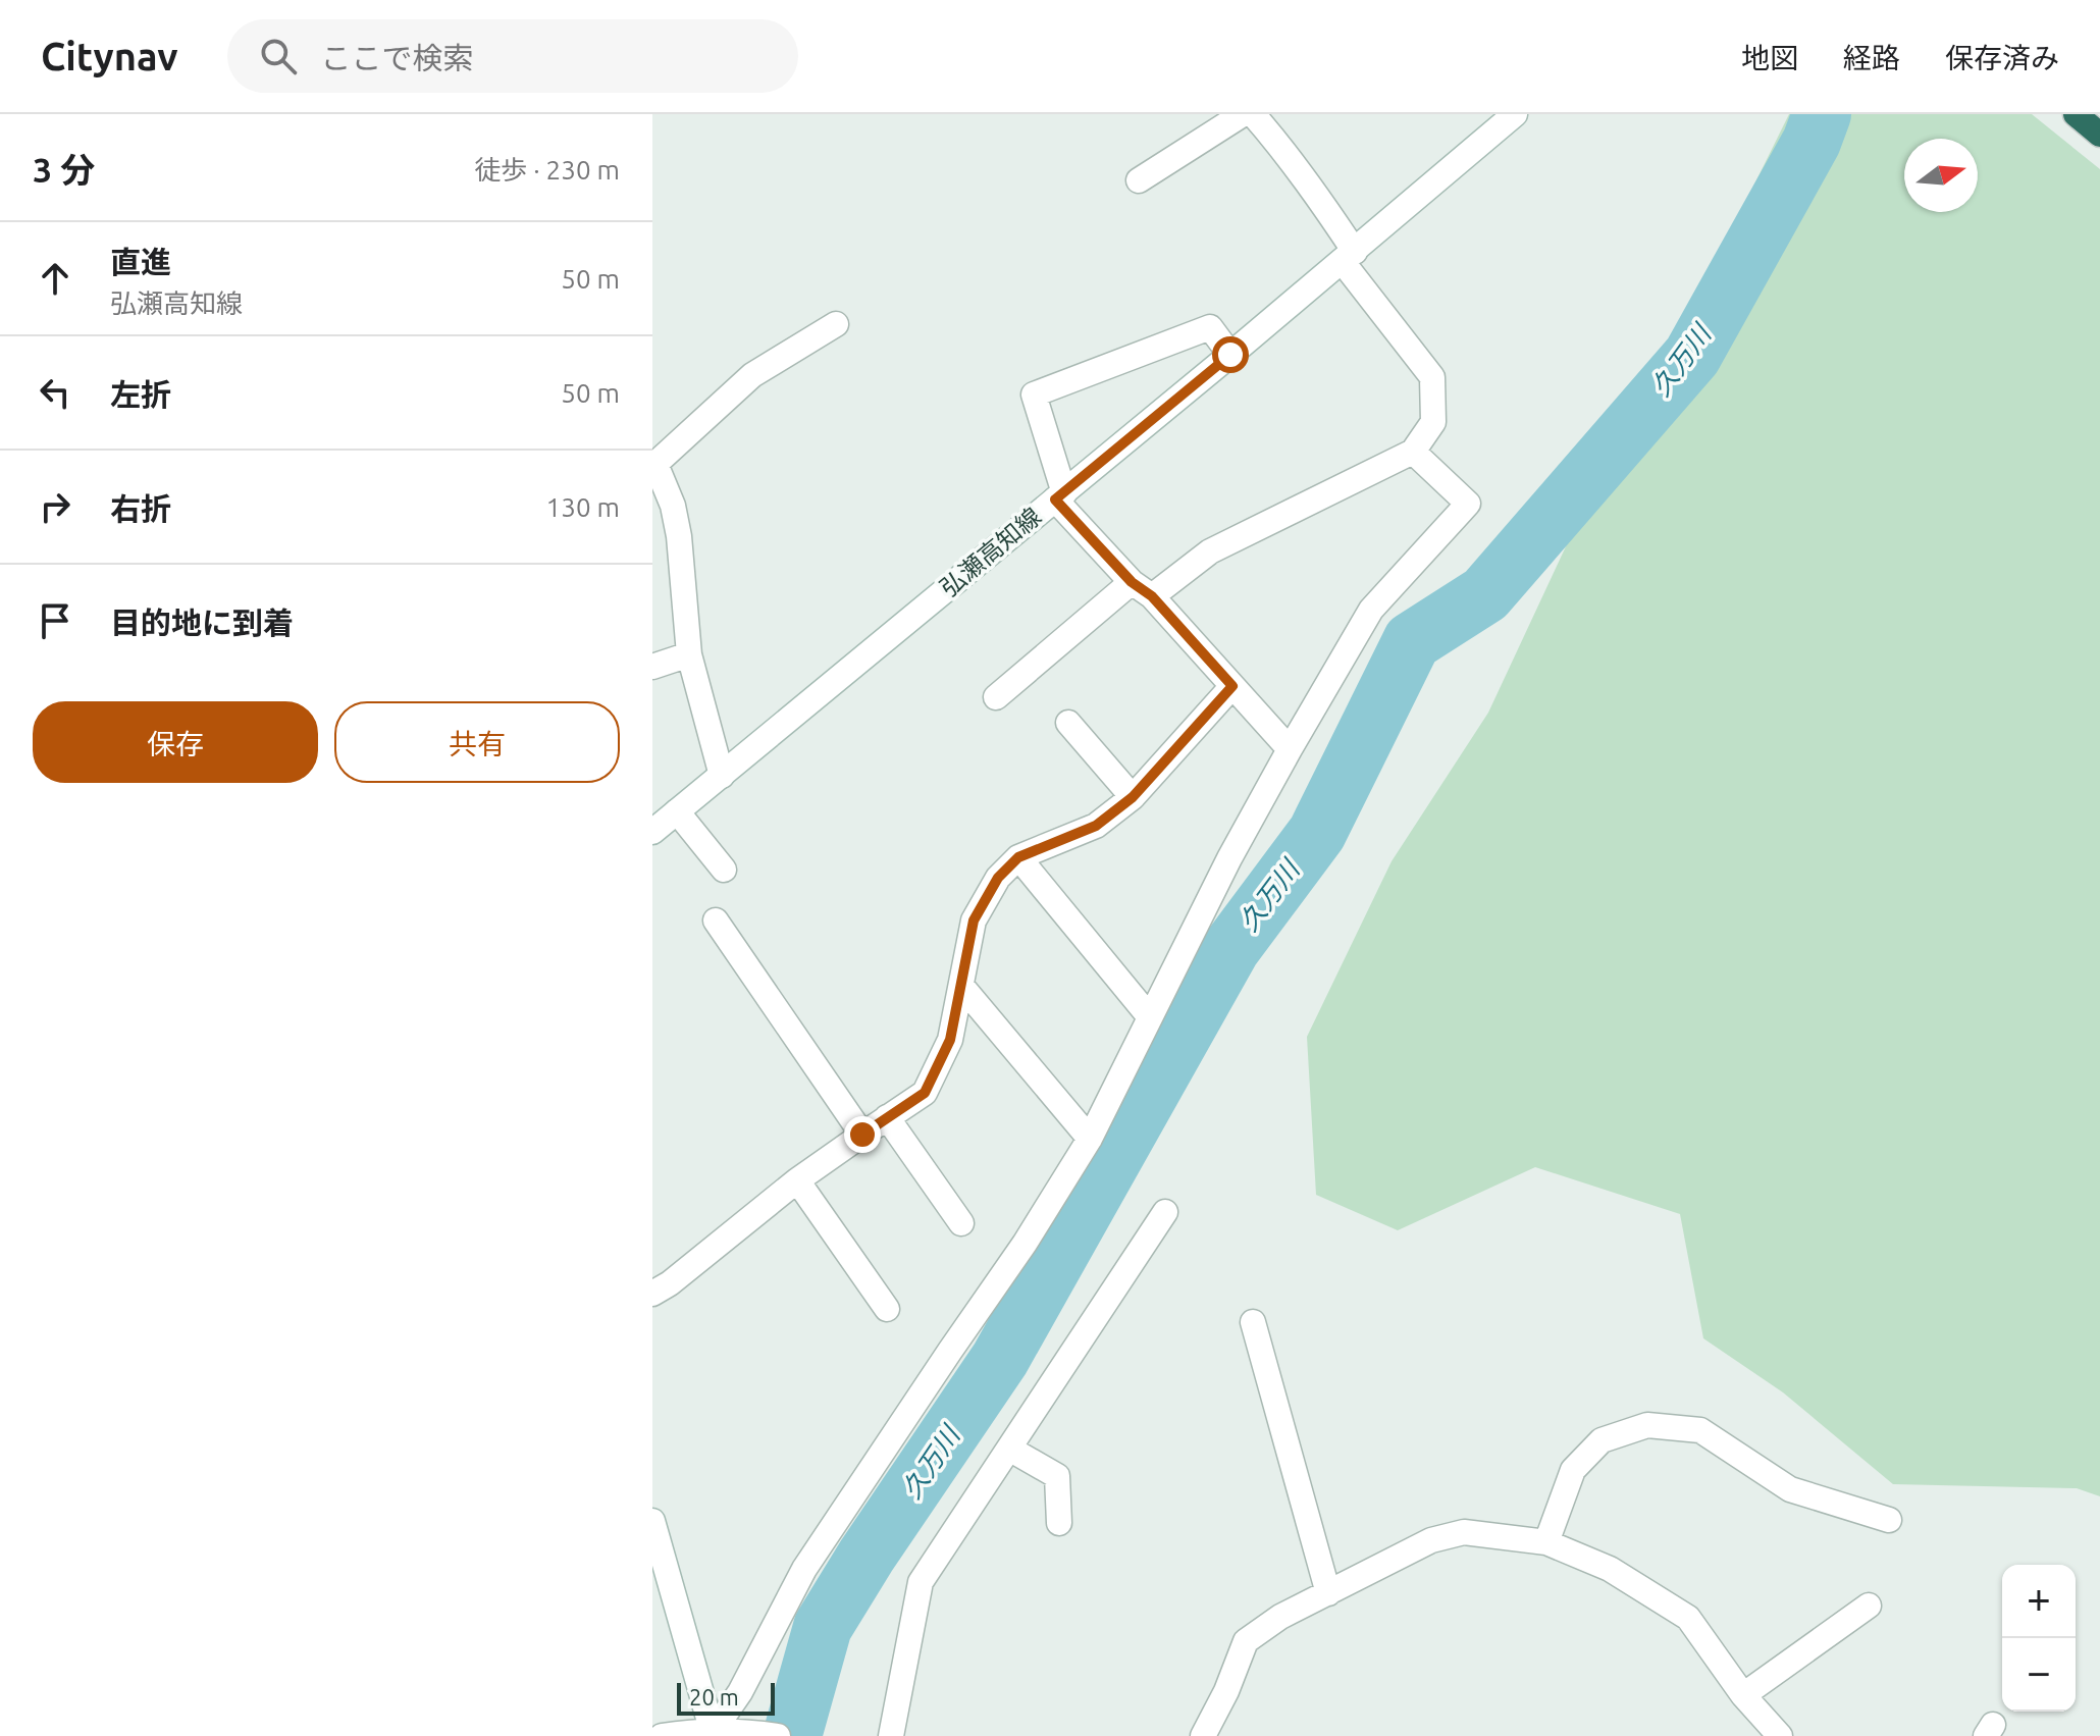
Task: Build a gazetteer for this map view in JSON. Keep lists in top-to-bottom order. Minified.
{"streets":{"street":["弘瀬高知線"]},"water":["久万川"],"scale_bar":"20 m","north":"right","page":{"header":"Citynav","search":"ここで検索","nav":["地図","経路","保存済み"],"heading":["3 分","徒歩 · 230 m"],"list":[["直進","弘瀬高知線","50 m"],["左折","50 m"],["右折","130 m"],"目的地に到着"],"buttons":["保存","共有"],"map_buttons":["+","−"],"scale":"20 m"}}
